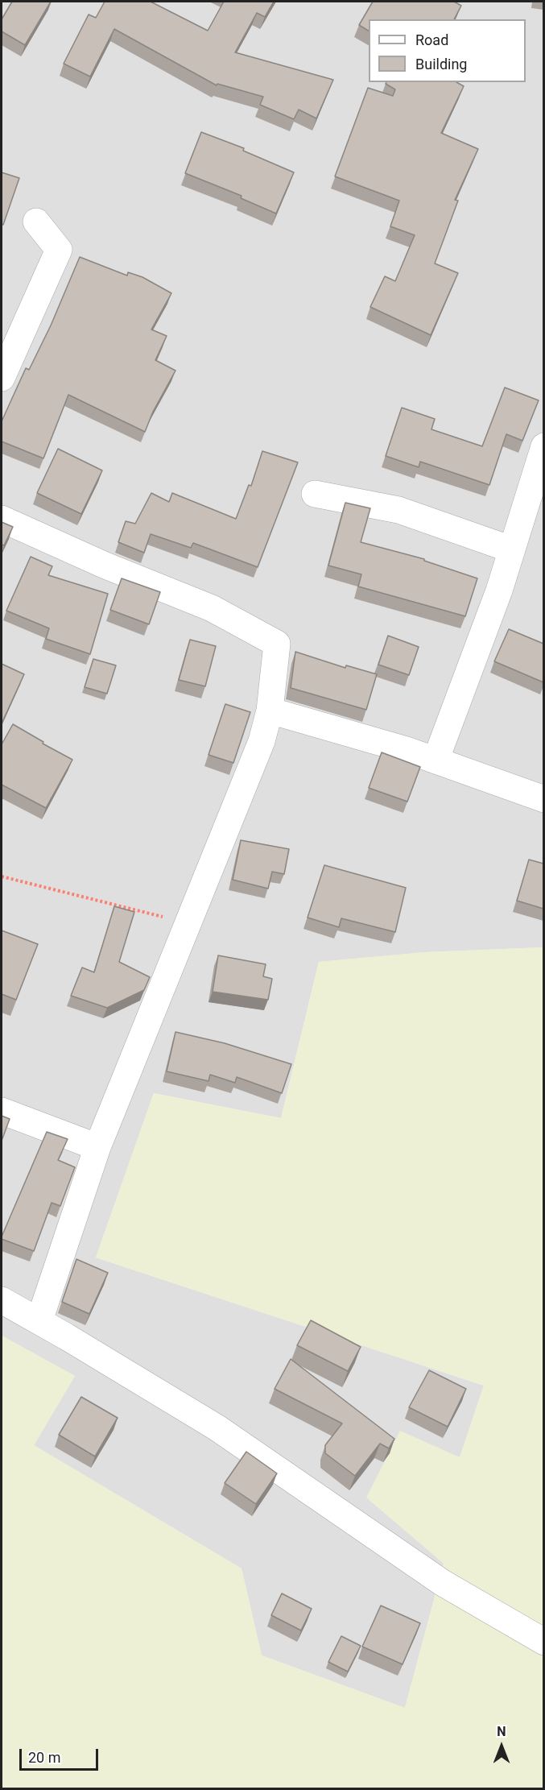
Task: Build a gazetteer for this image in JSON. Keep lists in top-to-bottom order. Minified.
{"legend":["Road","Building"],"scale_bar":"20 m","north":"top"}
